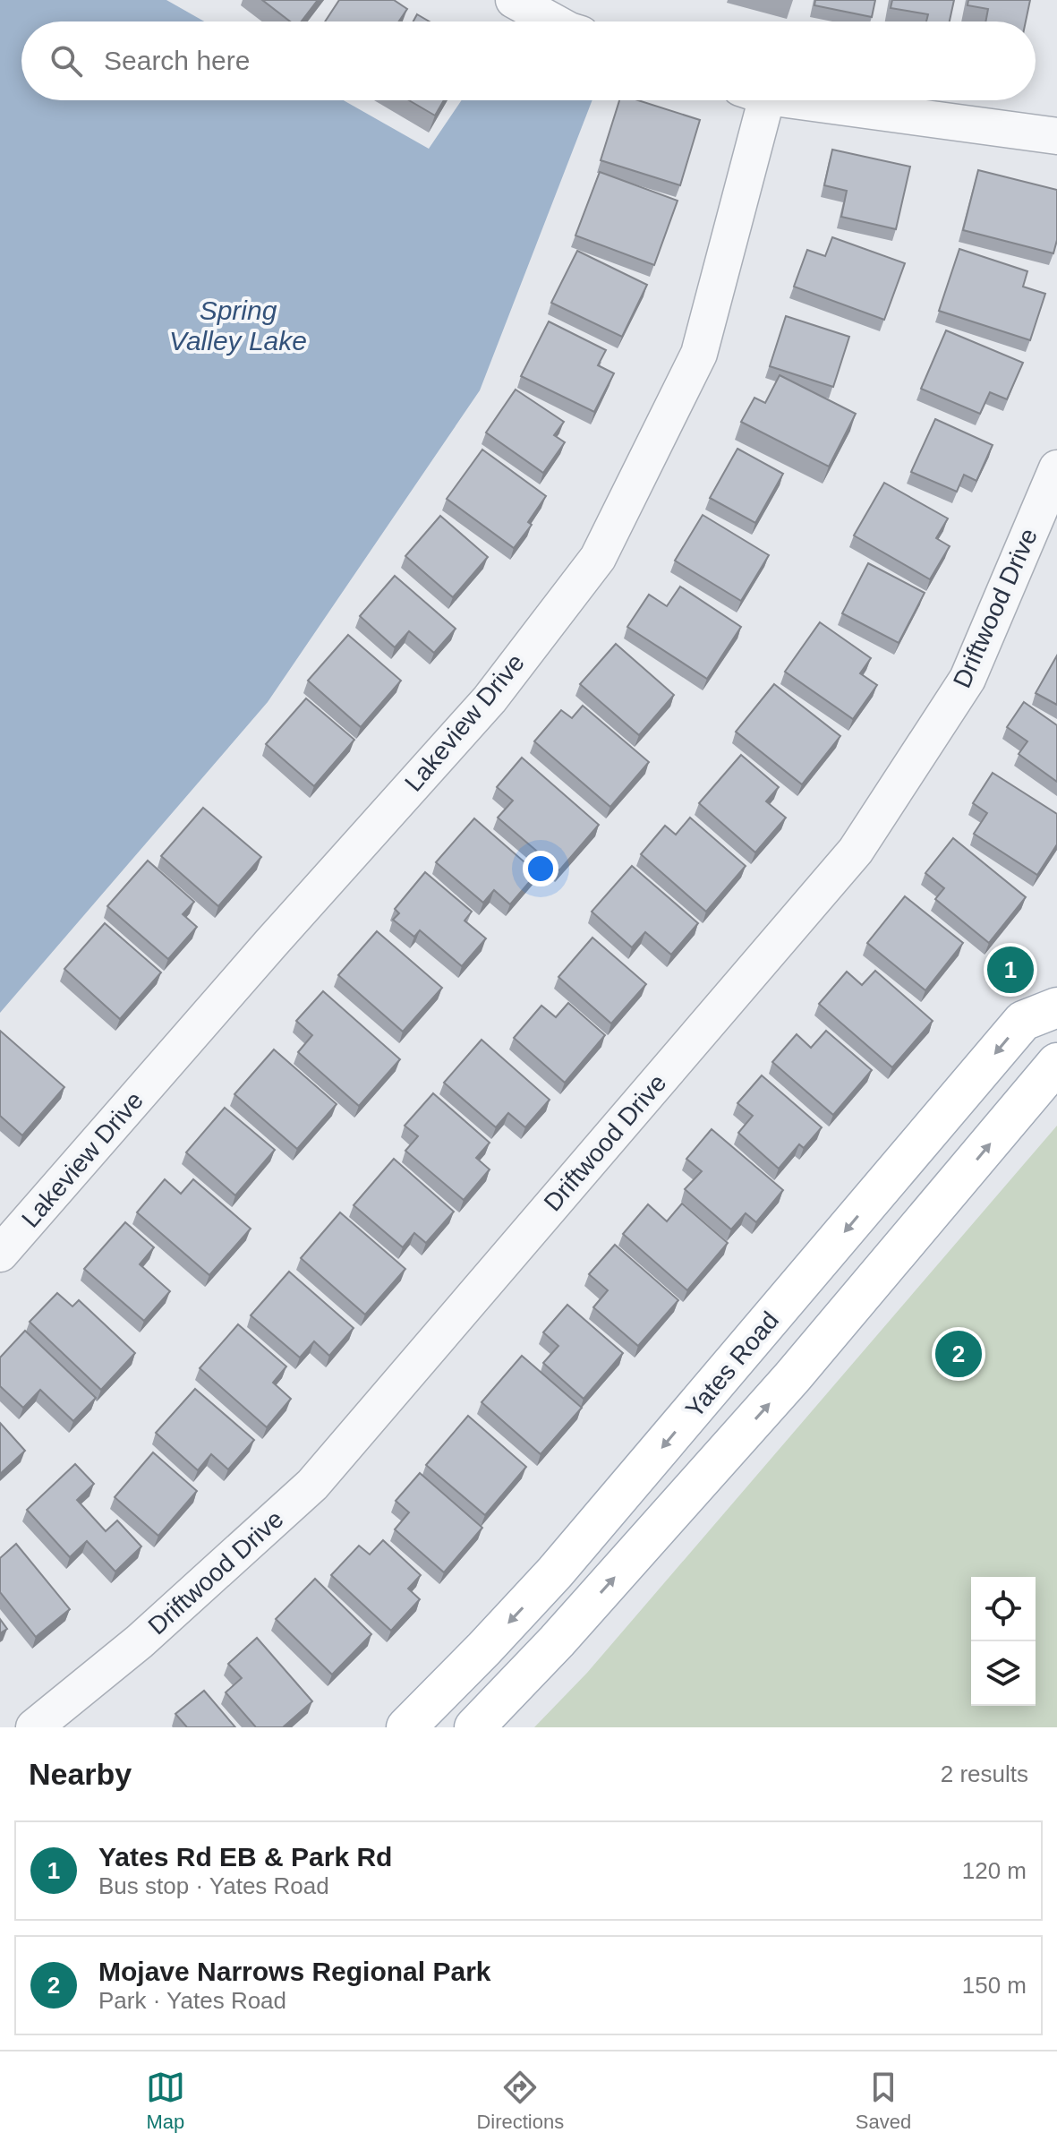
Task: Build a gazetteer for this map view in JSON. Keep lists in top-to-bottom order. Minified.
{"streets":{"main road":["Yates Road"],"street":["Driftwood Drive","Lakeview Drive"]},"water":["Spring Valley Lake"],"page":{"search":"Search here","pins":["1","2"],"heading":["Nearby","2 results"],"list":[{"mark":"1","name":"Yates Rd EB & Park Rd","note":"Bus stop · Yates Road","value":"120 m"},{"mark":"2","name":"Mojave Narrows Regional Park","note":"Park · Yates Road","value":"150 m"}],"nav":["Map","Directions","Saved"]}}
